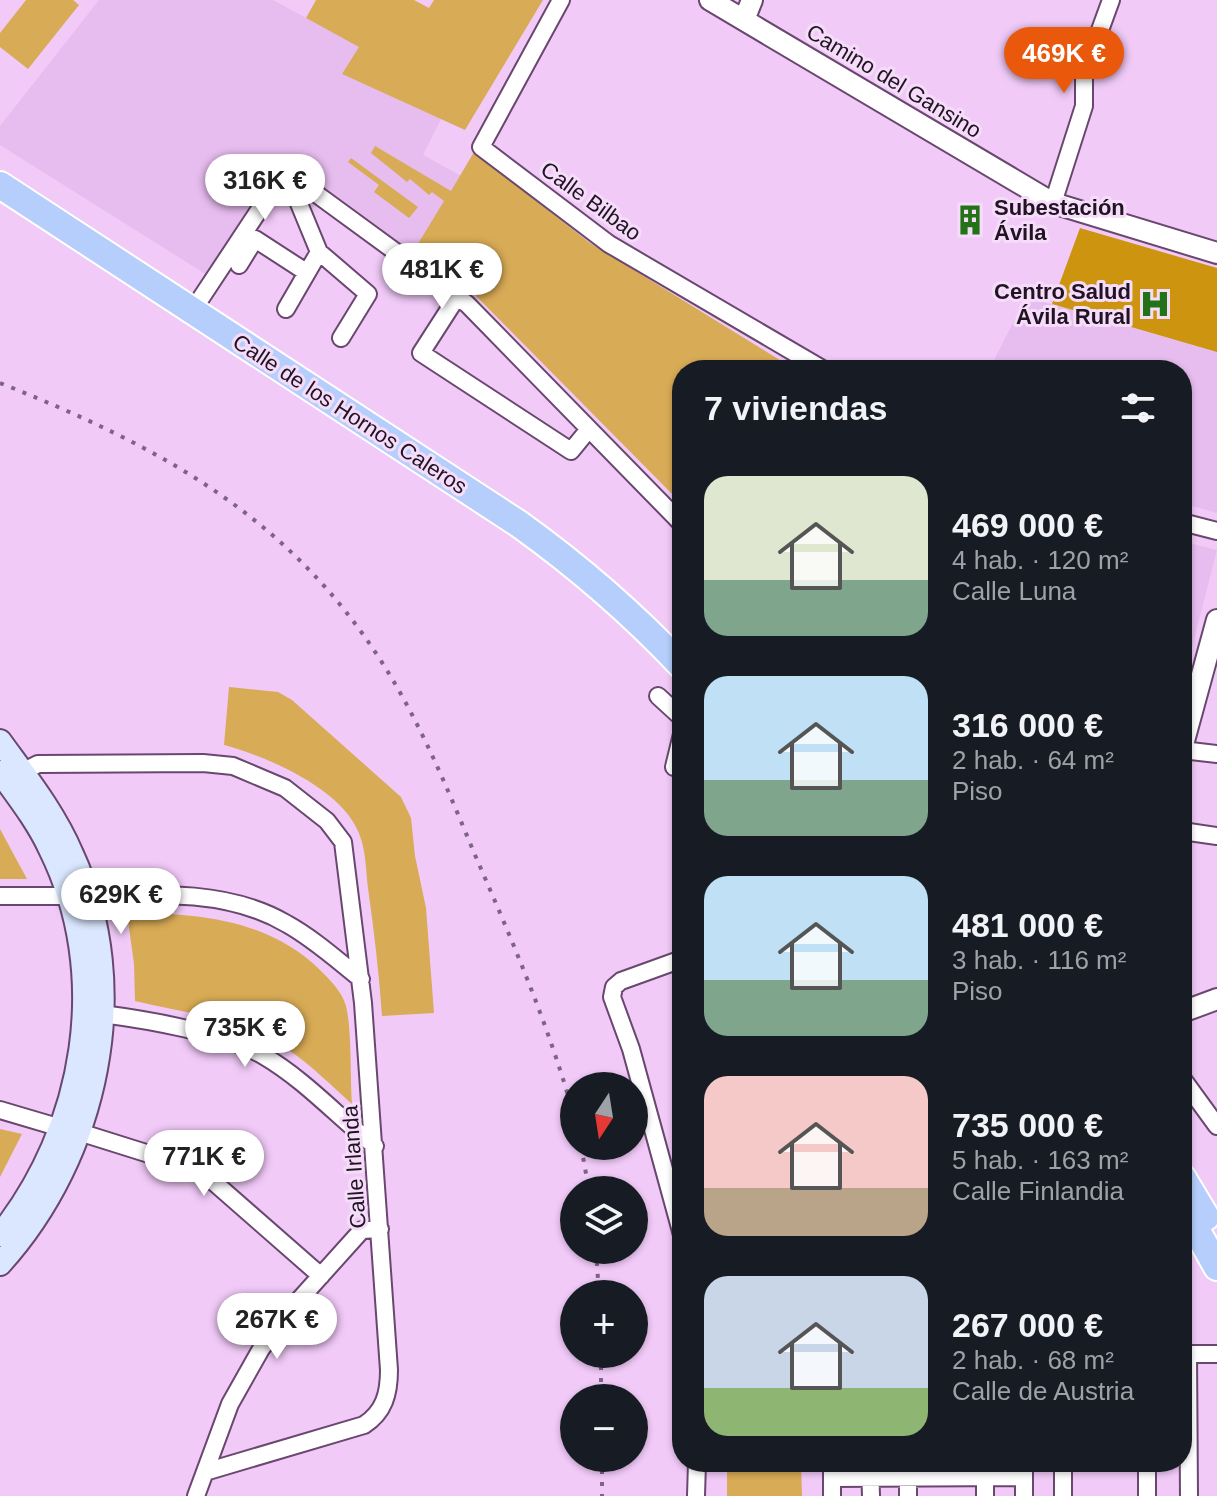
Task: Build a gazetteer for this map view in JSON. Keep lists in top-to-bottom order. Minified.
{"streets":{"main road":["Calle de los Hornos Caleros"],"street":["Camino del Gansino","Calle Bilbao","Calle Irlanda"]},"places":{"building":["Subestación Ávila"],"hospital":["Centro Salud Ávila Rural"]},"north":"bottom","page":{"price":["469K €","316K €","481K €","629K €","735K €","771K €","267K €"],"heading":"7 viviendas","list":[{"name":"469 000 €","note":"4 hab. · 120 m² · Calle Luna"},{"name":"316 000 €","note":"2 hab. · 64 m² · Piso"},{"name":"481 000 €","note":"3 hab. · 116 m² · Piso"},{"name":"735 000 €","note":"5 hab. · 163 m² · Calle Finlandia"},{"name":"267 000 €","note":"2 hab. · 68 m² · Calle de Austria"}],"map_buttons":["+","−"]}}
